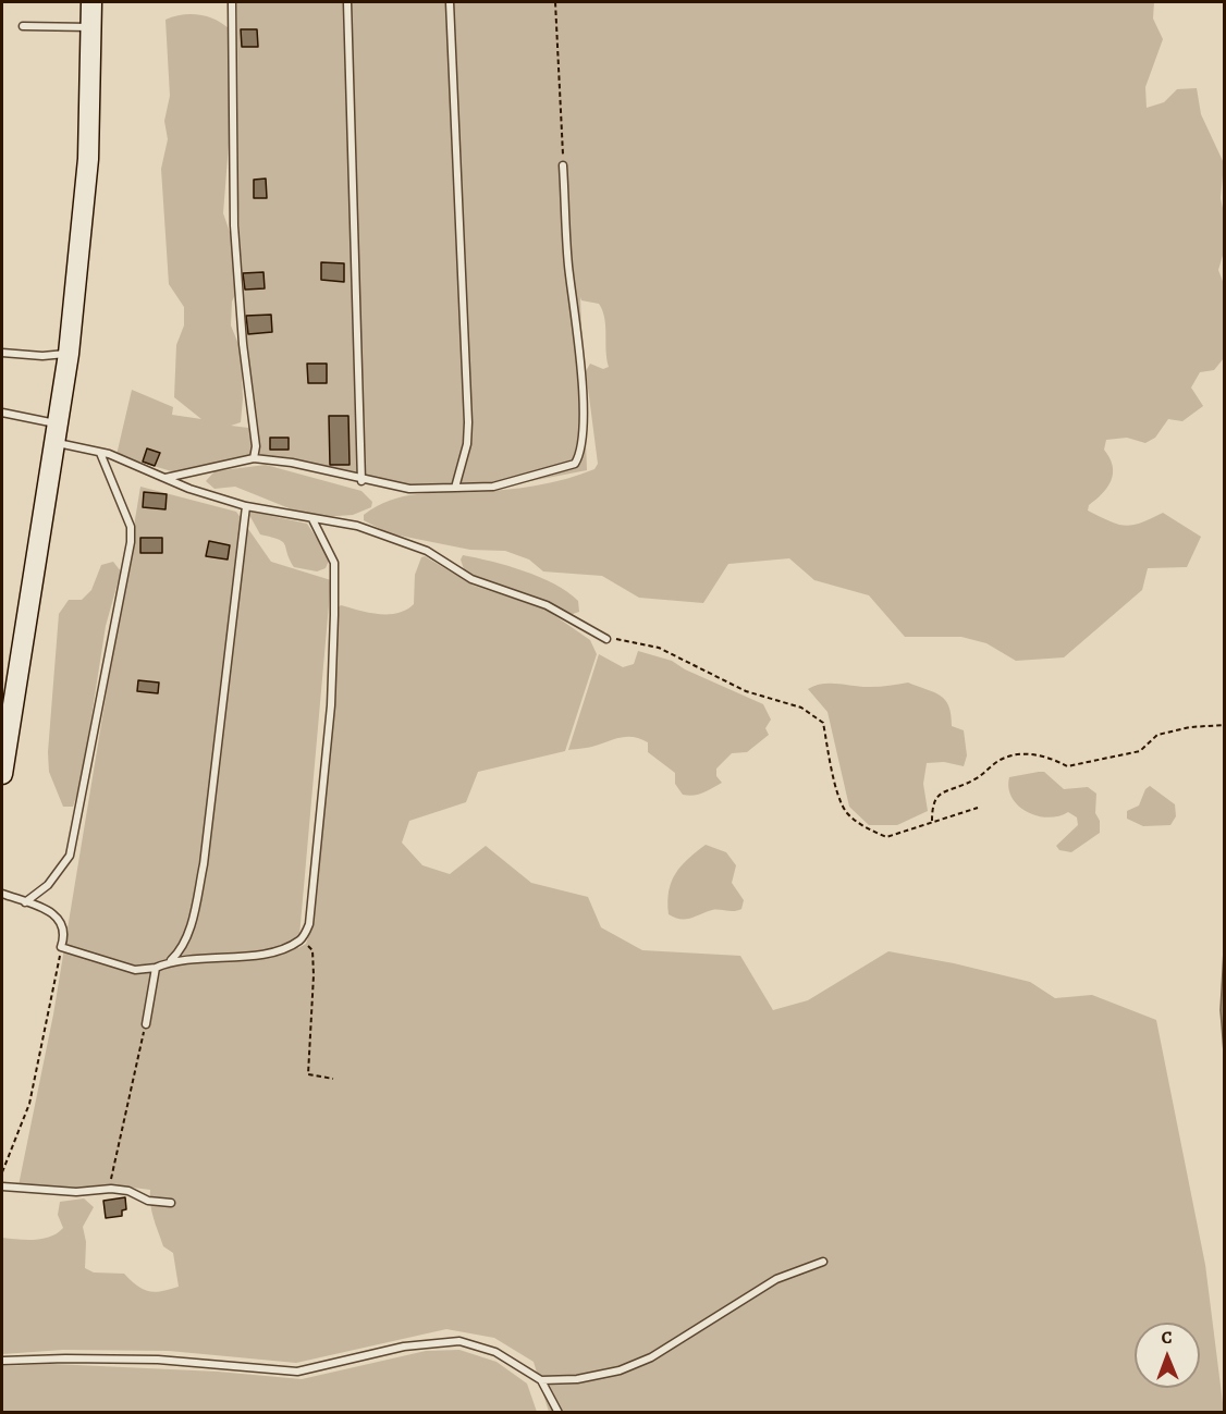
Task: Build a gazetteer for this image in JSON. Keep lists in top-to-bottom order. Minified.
{"north":"top"}
